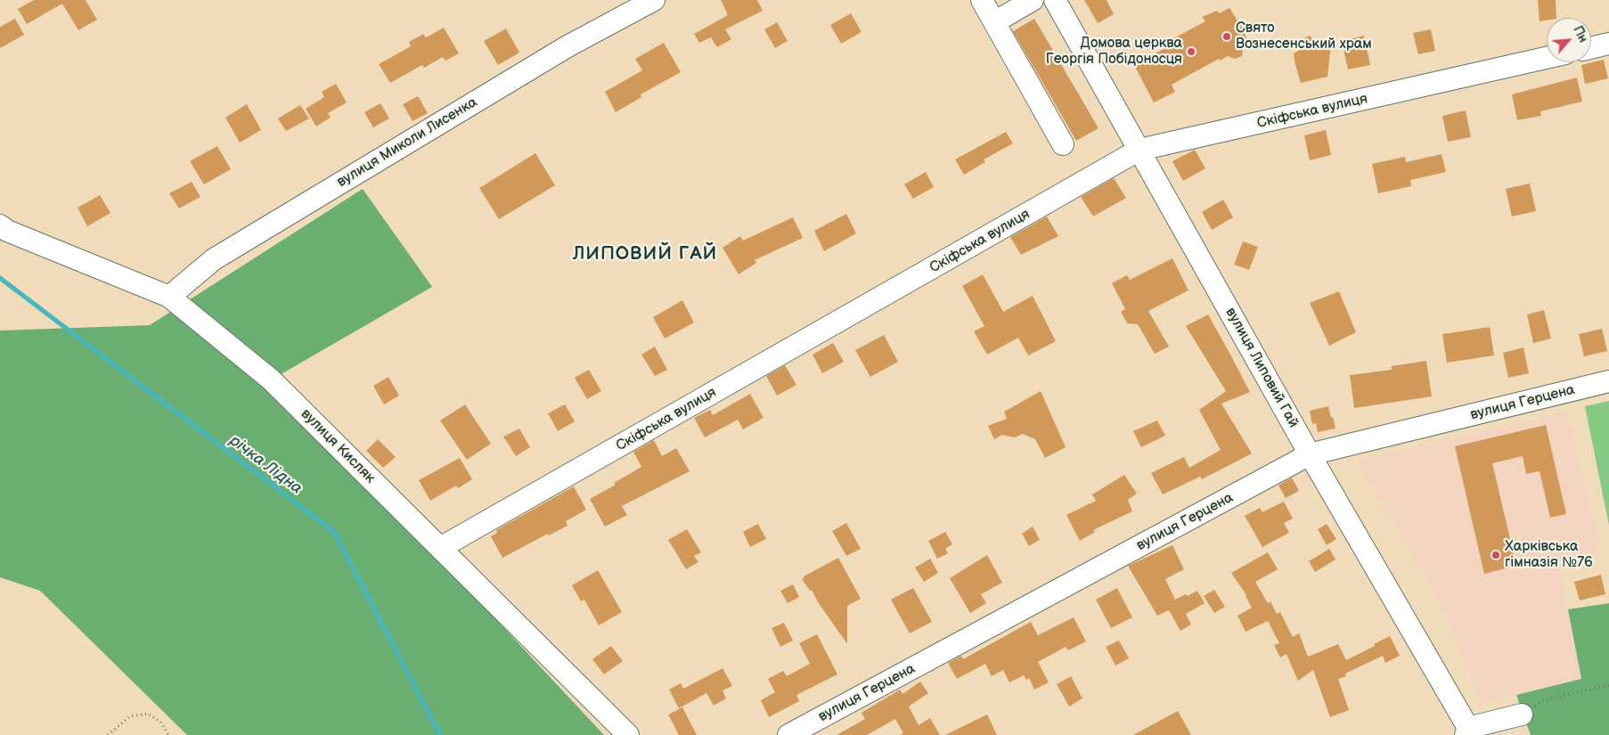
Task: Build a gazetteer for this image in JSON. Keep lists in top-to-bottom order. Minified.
{"streets":{"street":["Скіфська вулиця","вулиця Миколи Лисенка","вулиця Липовий Гай","вулиця Герцена","вулиця Кисляк"]},"crossings":[["Скіфська вулиця","вулиця Липовий Гай"],["Скіфська вулиця","вулиця Кисляк"],["вулиця Миколи Лисенка","вулиця Кисляк"],["вулиця Липовий Гай","вулиця Герцена"]],"districts":["ЛИПОВИЙ ГАЙ"],"water":["річка Лідна"],"places":["Свято Вознесенський храм","Домова церква Георгія Побідоносця","Харківська гімназія №76"],"north":"top right"}
